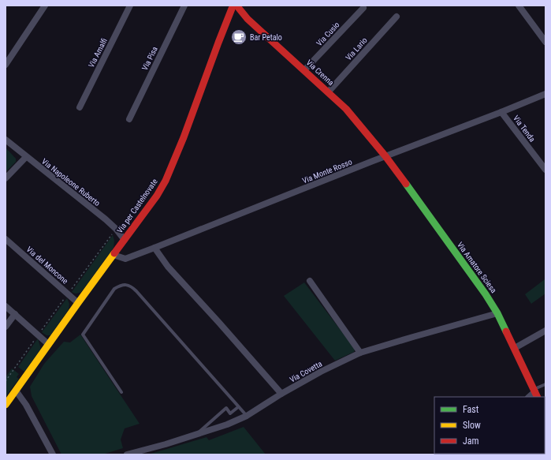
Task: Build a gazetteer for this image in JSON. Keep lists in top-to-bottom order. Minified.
{"streets":{"street":["Via Cusio","Via Lario","Via Amalfi","Via Pisa","Via Crenna","Via Tenda","Via Monte Rosso","Via Napoleone Ruberto","Via per Castelnovate","Via del Moncone","Via Amatore Sciesa","Via Covetta"]},"crossings":[["Via Cusio","Via Crenna"],["Via Lario","Via Crenna"],["Via Crenna","Via Monte Rosso"],["Via Crenna","Via per Castelnovate"],["Via Crenna","Via Amatore Sciesa"],["Via Tenda","Via Monte Rosso"],["Via Monte Rosso","Via per Castelnovate"],["Via Monte Rosso","Via Amatore Sciesa"],["Via Napoleone Ruberto","Via per Castelnovate"],["Via per Castelnovate","Via del Moncone"],["Via Amatore Sciesa","Via Covetta"]],"places":{"cafe":["Bar Petalo"]},"legend":["Fast","Slow","Jam"]}
